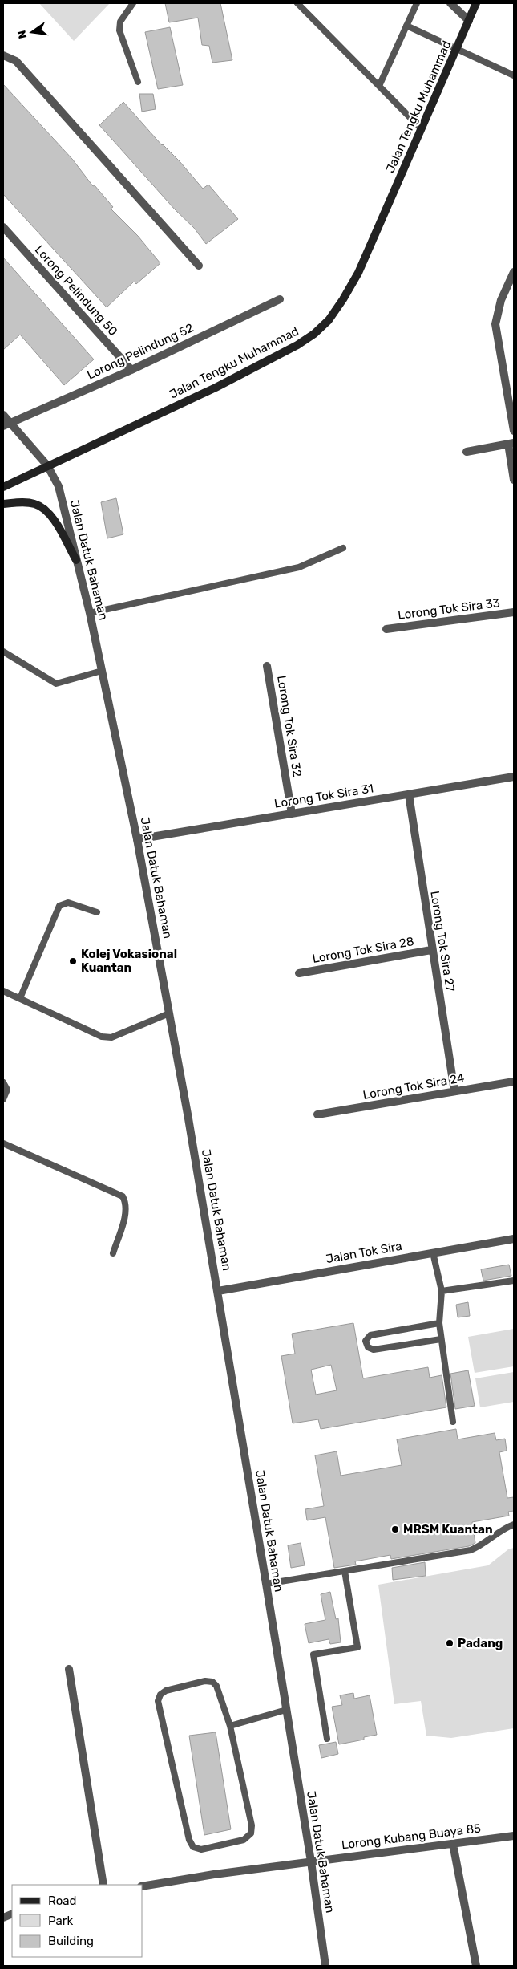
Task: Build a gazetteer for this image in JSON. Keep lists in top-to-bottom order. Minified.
{"streets":{"main road":["Jalan Tengku Muhammad"],"street":["Lorong Pelindung 50","Lorong Pelindung 52","Jalan Datuk Bahaman","Lorong Tok Sira 33","Lorong Tok Sira 32","Lorong Tok Sira 31","Lorong Tok Sira 27","Lorong Tok Sira 28","Lorong Tok Sira 24","Jalan Tok Sira","Lorong Kubang Buaya 85"]},"crossings":[["Jalan Tengku Muhammad","Jalan Datuk Bahaman"],["Lorong Pelindung 50","Lorong Pelindung 52"],["Lorong Pelindung 52","Jalan Datuk Bahaman"],["Jalan Datuk Bahaman","Lorong Tok Sira 31"],["Jalan Datuk Bahaman","Jalan Tok Sira"],["Jalan Datuk Bahaman","Lorong Kubang Buaya 85"],["Lorong Tok Sira 32","Lorong Tok Sira 31"],["Lorong Tok Sira 31","Lorong Tok Sira 27"],["Lorong Tok Sira 27","Lorong Tok Sira 28"],["Lorong Tok Sira 27","Lorong Tok Sira 24"]],"places":["Kolej Vokasional Kuantan","MRSM Kuantan","Padang"],"legend":["Road","Park","Building"],"north":"left"}
